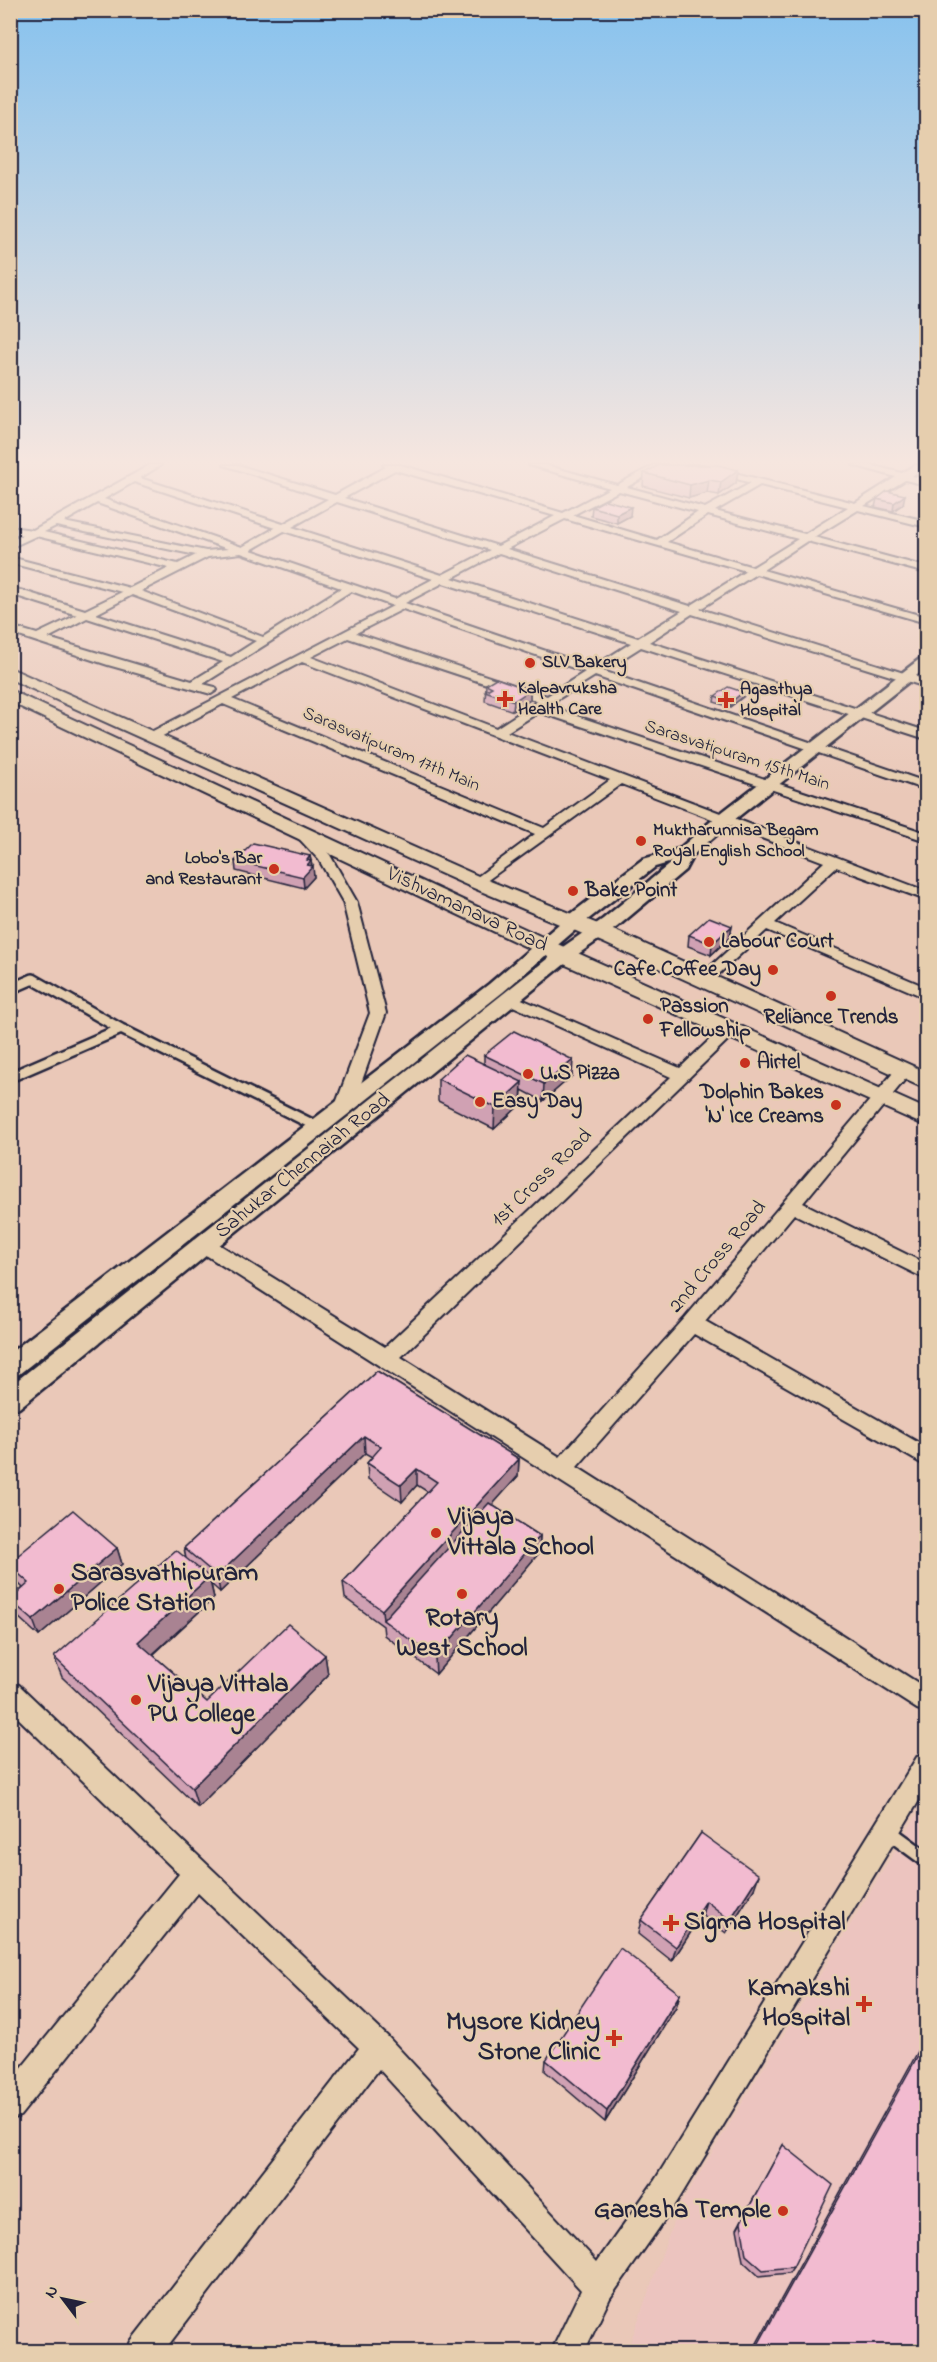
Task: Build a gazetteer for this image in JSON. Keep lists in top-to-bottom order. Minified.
{"streets":{"main road":["Vishvamanava Road"],"street":["Sarasvatipuram 17th Main","Sarasvatipuram 15th Main","Sahukar Chennaiah Road","1st Cross Road","2nd Cross Road"]},"crossings":[["Sarasvatipuram 15th Main","Sahukar Chennaiah Road"],["Vishvamanava Road","Sahukar Chennaiah Road"],["Vishvamanava Road","1st Cross Road"],["Vishvamanava Road","2nd Cross Road"]],"places":{"other":["SLV Bakery","Muktharunnisa Begam Royal English School","Lobo's Bar and Restaurant","Bake Point","Labour Court","Cafe Coffee Day","Reliance Trends","Passion Fellowship","Airtel","U.S Pizza","Easy Day","Dolphin Bakes 'N' Ice Creams","Vijaya Vittala School","Sarasvathipuram Police Station","Rotary West School","Vijaya Vittala PU College","Ganesha Temple"],"health":["Kalpavruksha Health Care","Agasthya Hospital","Sigma Hospital","Kamakshi Hospital","Mysore Kidney Stone Clinic"]},"north":"top left"}
